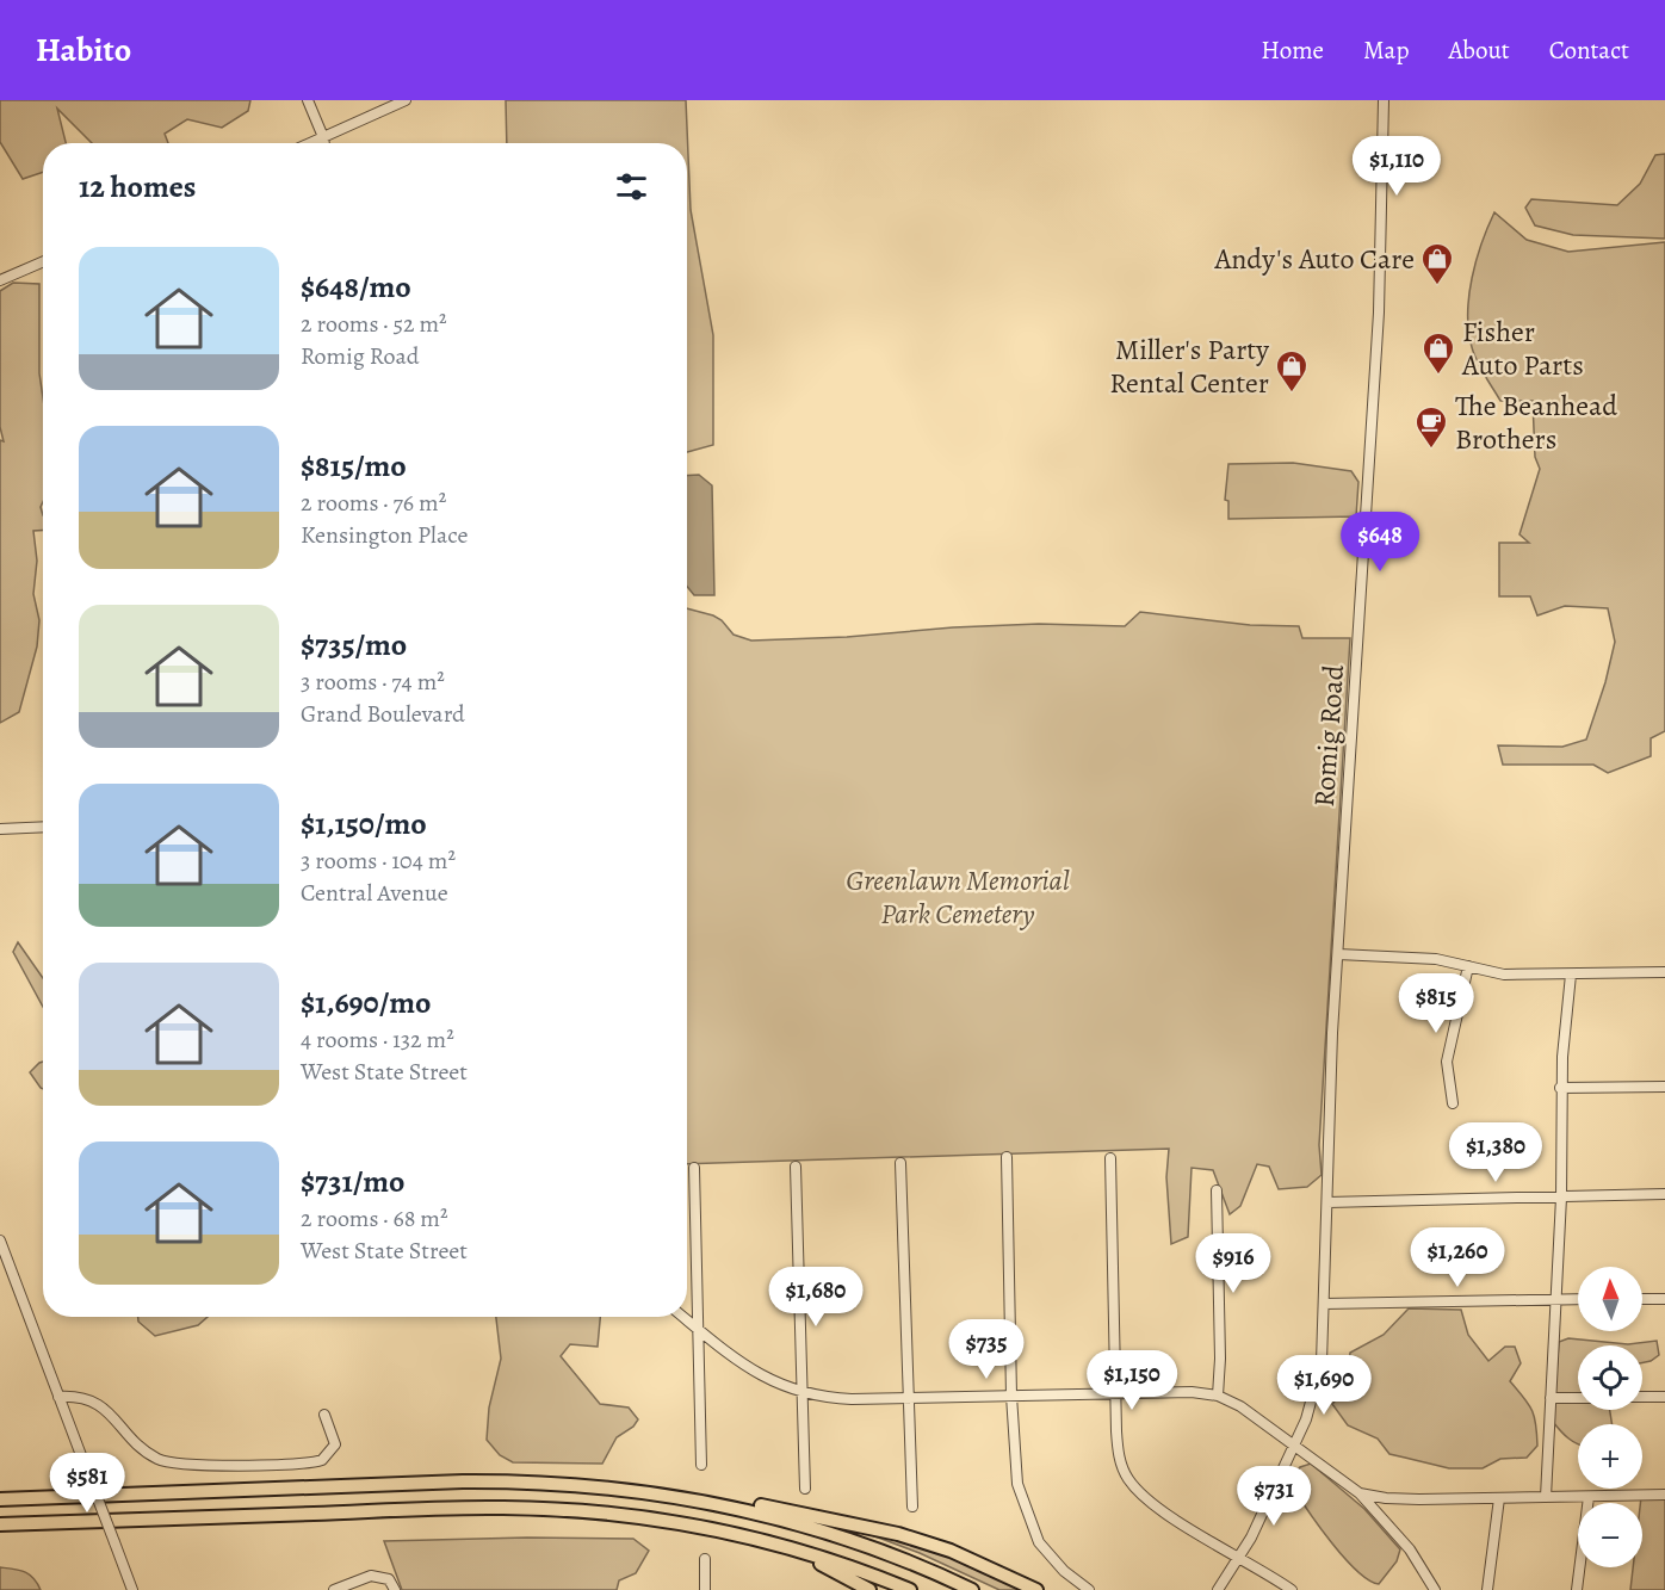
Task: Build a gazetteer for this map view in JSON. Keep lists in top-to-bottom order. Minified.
{"streets":{"street":["Romig Road"]},"parks":["Greenlawn Memorial Park Cemetery"],"places":{"shop":["Andy's Auto Care","Fisher Auto Parts","Miller's Party Rental Center"],"cafe":["The Beanhead Brothers"]},"north":"top","page":{"header":"Habito","nav":["Home","Map","About","Contact"],"price":["$1,110","$648","$815","$1,380","$1,260","$916","$1,680","$735","$1,150","$1,690","$581","$731"],"heading":"12 homes","list":[{"name":"$648/mo","note":"2 rooms · 52 m² · Romig Road"},{"name":"$815/mo","note":"2 rooms · 76 m² · Kensington Place"},{"name":"$735/mo","note":"3 rooms · 74 m² · Grand Boulevard"},{"name":"$1,150/mo","note":"3 rooms · 104 m² · Central Avenue"},{"name":"$1,690/mo","note":"4 rooms · 132 m² · West State Street"},{"name":"$731/mo","note":"2 rooms · 68 m² · West State Street"}],"map_buttons":["+","−"]}}
